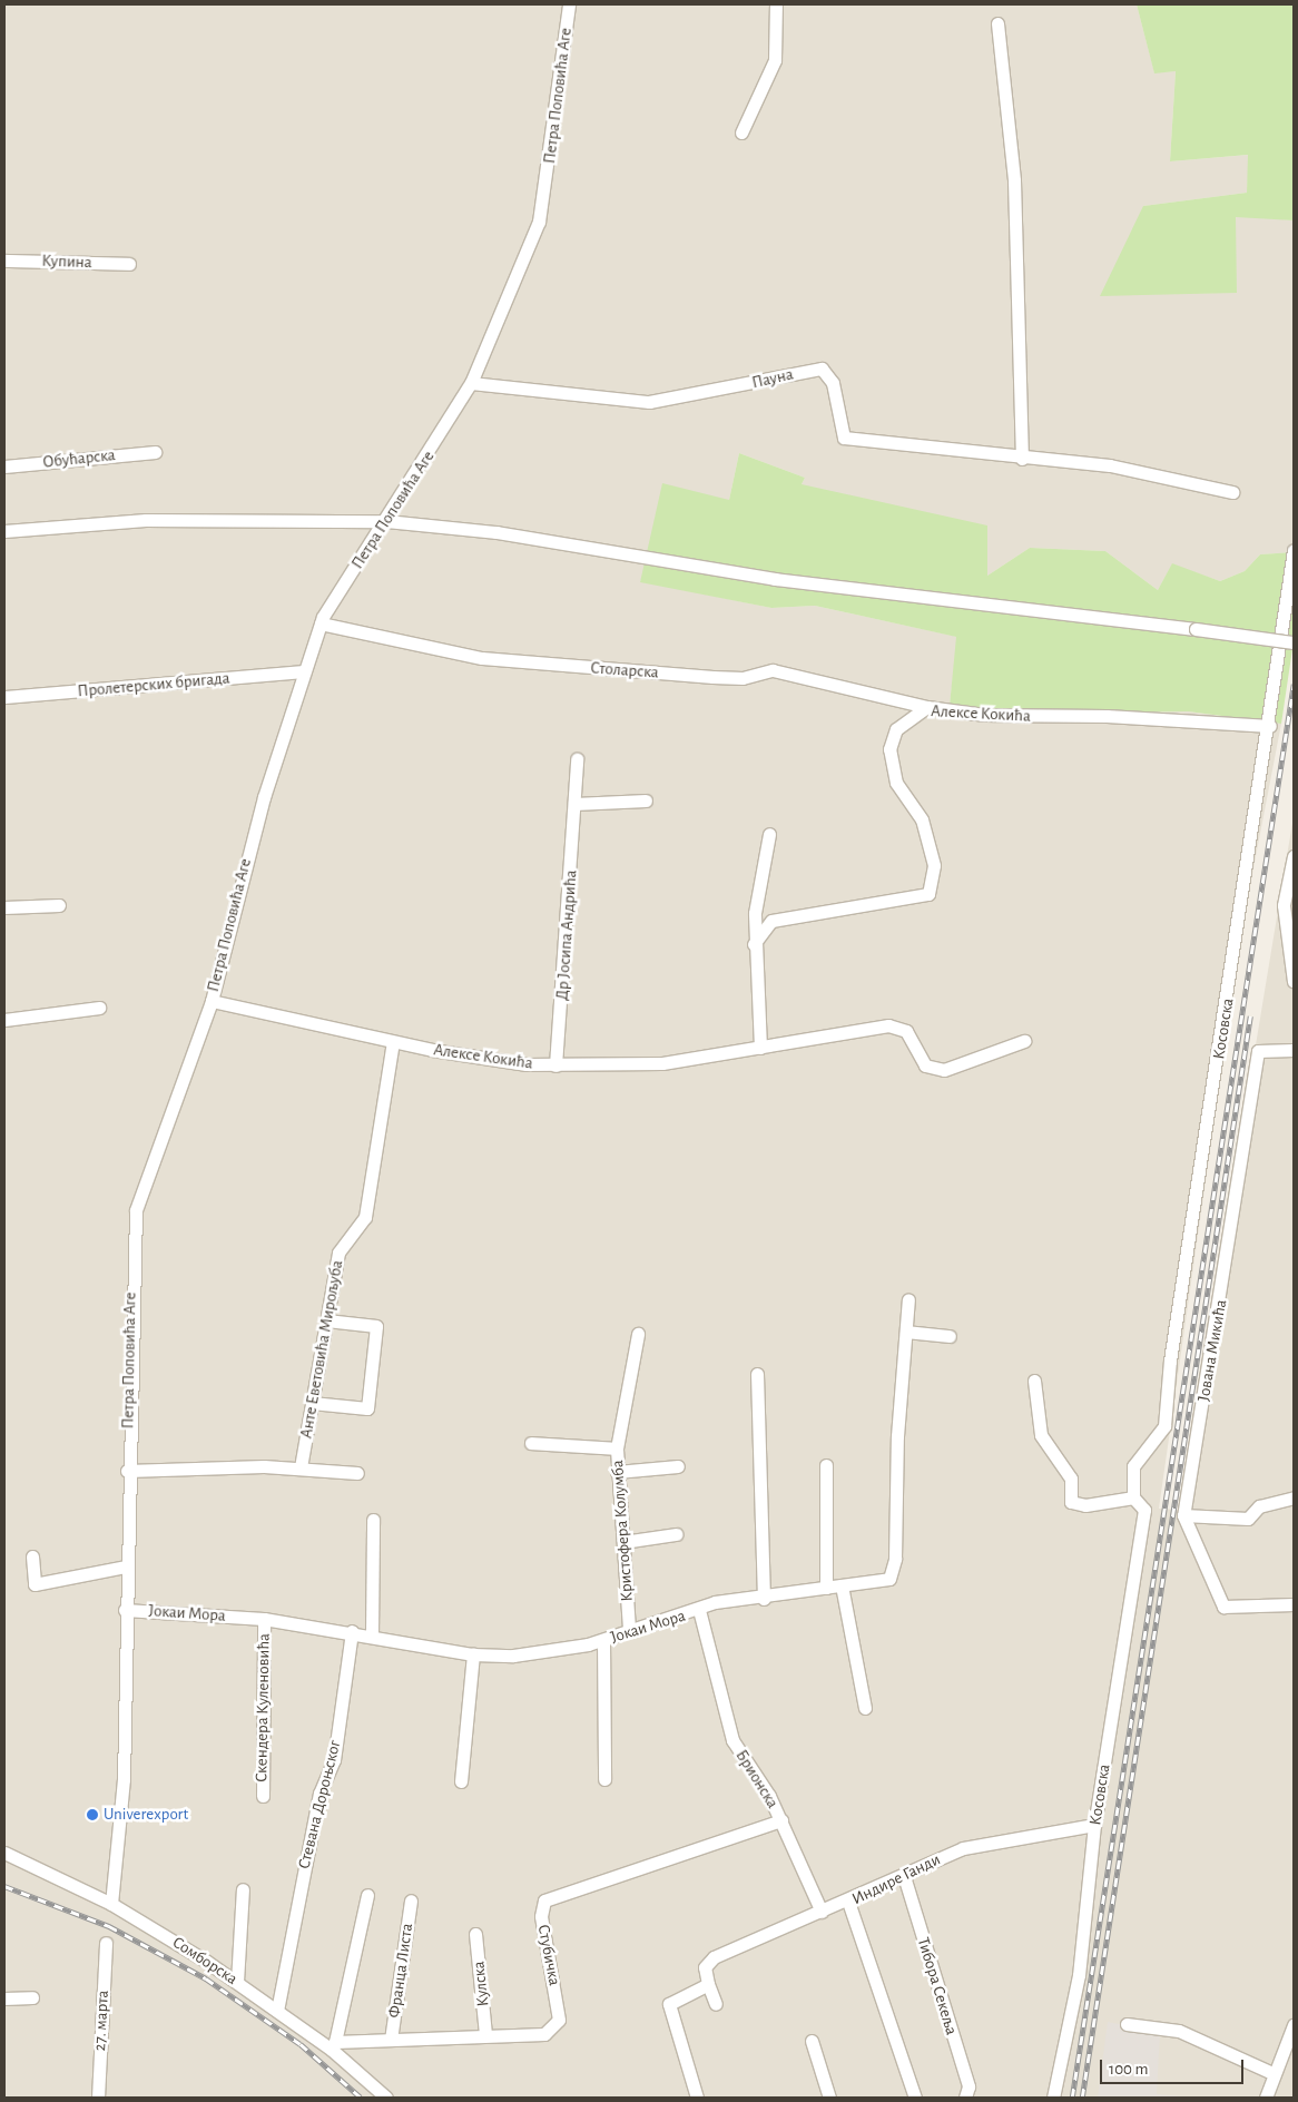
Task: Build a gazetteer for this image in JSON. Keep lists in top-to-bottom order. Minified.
{"streets":{"street":["Петра Поповића Аге","Купина","Пауна","Обућарска","Столарска","Пролетерских бригада","Алексе Кокића","Др Јосипа Андрића","Косовска","Анте Еветовића Мирољуба","Јована Микића","Кристофера Колумба","Јокаи Мора","Скендера Куленовића","Брионска","Стевана Дороњског","Индире Ганди","Стубичка","Сомборска","Франца Листа","Кулска","Тибора Секеља","27. марта"]},"crossings":[["Петра Поповића Аге","Пауна"],["Петра Поповића Аге","Столарска"],["Петра Поповића Аге","Пролетерских бригада"],["Петра Поповића Аге","Алексе Кокића"],["Петра Поповића Аге","Јокаи Мора"],["Петра Поповића Аге","Сомборска"],["Столарска","Алексе Кокића"],["Алексе Кокића","Др Јосипа Андрића"],["Алексе Кокића","Косовска"],["Алексе Кокића","Анте Еветовића Мирољуба"],["Косовска","Индире Ганди"],["Кристофера Колумба","Јокаи Мора"],["Јокаи Мора","Скендера Куленовића"],["Јокаи Мора","Брионска"],["Јокаи Мора","Стевана Дороњског"],["Брионска","Индире Ганди"],["Брионска","Стубичка"],["Стевана Дороњског","Сомборска"],["Индире Ганди","Тибора Секеља"],["Стубичка","Сомборска"],["Стубичка","Франца Листа"],["Стубичка","Кулска"]],"places":["Univerexport"],"scale_bar":"100 m"}
